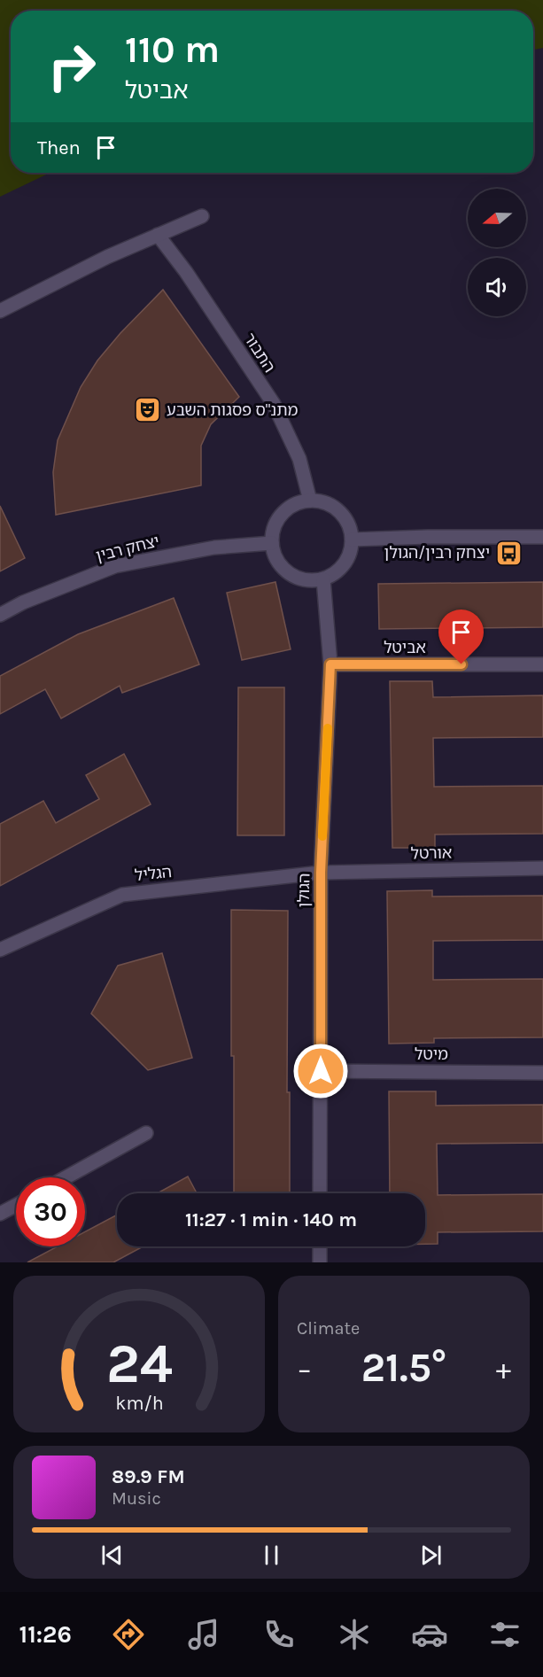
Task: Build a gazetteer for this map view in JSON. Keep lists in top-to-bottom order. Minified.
{"streets":{"street":["התבור","יצחק רבין","אביטל","אורטל","הגליל","הגולן","מיטל"]},"crossings":[["התבור","יצחק רבין"],["התבור","הגולן"],["יצחק רבין","הגולן"],["אביטל","הגולן"],["אורטל","הגליל"],["אורטל","הגולן"],["הגליל","הגולן"],["הגולן","מיטל"]],"places":{"theatre":["מתנ\"ס פסגות השבע"],"bus stop":["יצחק רבין/הגולן"]},"north":"left","page":{"turn":["110 m","אביטל"],"then":"Then","limit":"30","trip":"11:27 · 1 min · 140 m","tile":"Climate","heat":["−","21.5°","+"],"song":["89.9 FM","Music"],"tabs":"11:26","gauge":["24","km/h"]}}
